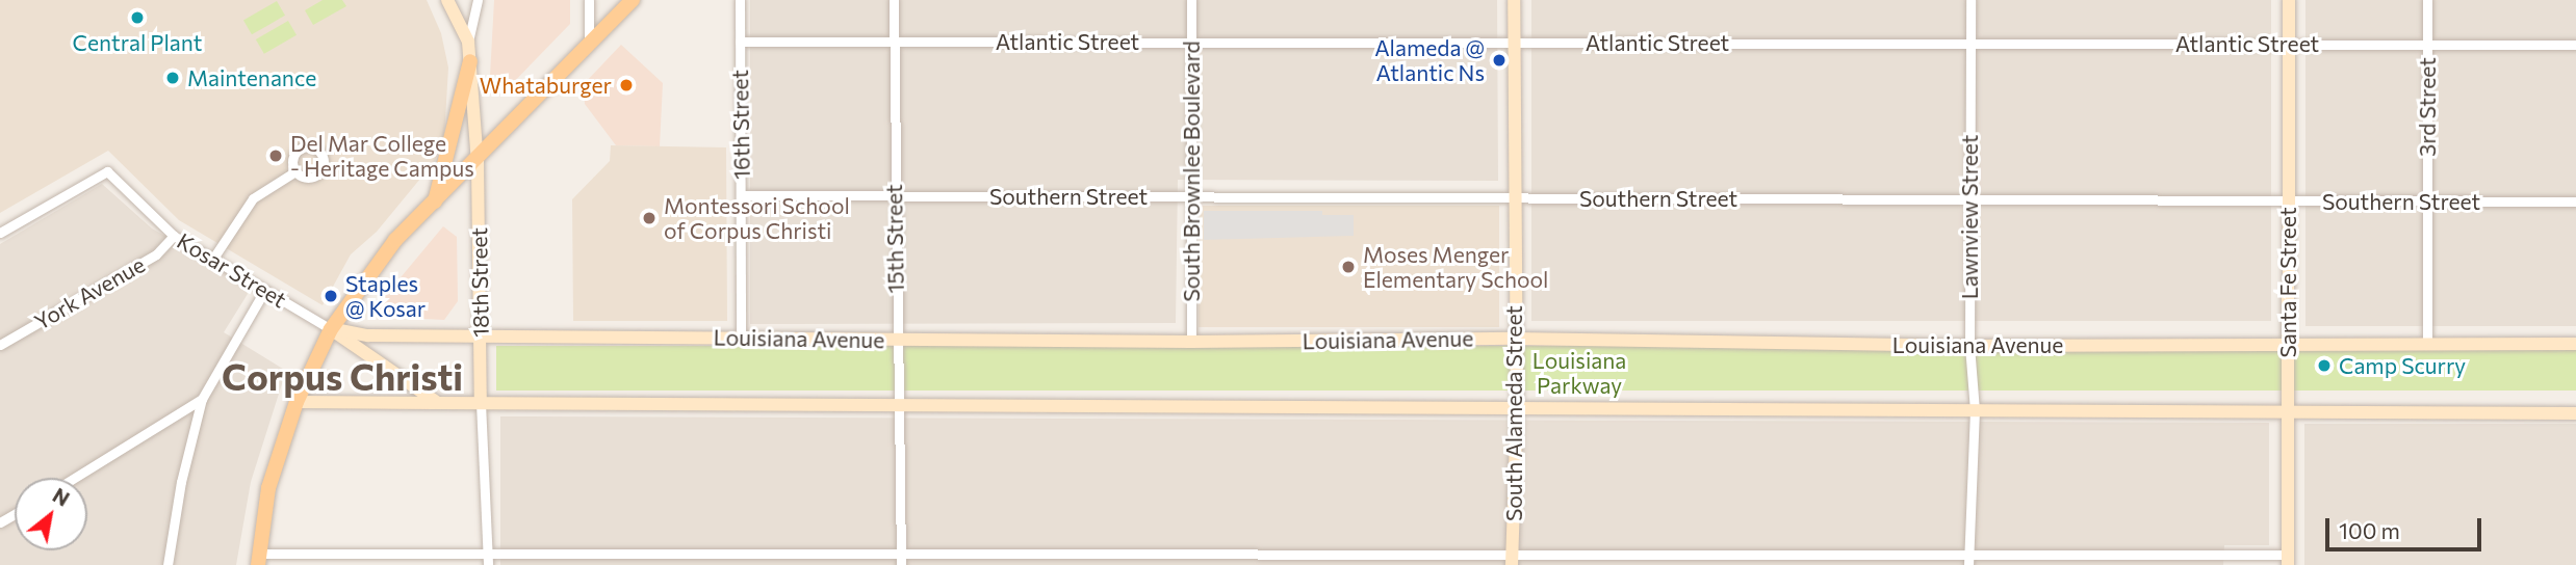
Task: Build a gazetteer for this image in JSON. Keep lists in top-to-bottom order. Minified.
{"streets":{"main road":["18th Street","Santa Fe Street","Louisiana Avenue","South Alameda Street"],"street":["Atlantic Street","3rd Street","16th Street","South Brownlee Boulevard","Southern Street","Lawnview Street","15th Street","Kosar Street","York Avenue"]},"crossings":[["Atlantic Street","3rd Street"],["Atlantic Street","16th Street"],["Atlantic Street","South Brownlee Boulevard"],["Atlantic Street","Lawnview Street"],["Atlantic Street","15th Street"],["Atlantic Street","Santa Fe Street"],["Atlantic Street","South Alameda Street"],["3rd Street","Southern Street"],["3rd Street","Louisiana Avenue"],["16th Street","Southern Street"],["16th Street","Louisiana Avenue"],["South Brownlee Boulevard","Southern Street"],["South Brownlee Boulevard","Louisiana Avenue"],["Southern Street","Lawnview Street"],["Southern Street","15th Street"],["Southern Street","Santa Fe Street"],["Southern Street","South Alameda Street"],["Lawnview Street","Louisiana Avenue"],["15th Street","Louisiana Avenue"],["Kosar Street","York Avenue"],["Kosar Street","Louisiana Avenue"],["18th Street","Louisiana Avenue"],["Santa Fe Street","Louisiana Avenue"],["Louisiana Avenue","South Alameda Street"]],"districts":["Corpus Christi"],"parks":["Louisiana Parkway"],"places":["Central Plant","Alameda @ Atlantic Ns","Maintenance","Whataburger","Del Mar College - Heritage Campus","Montessori School of Corpus Christi","Moses Menger Elementary School","Staples @ Kosar","Camp Scurry"],"scale_bar":"100 m","north":"top right"}
